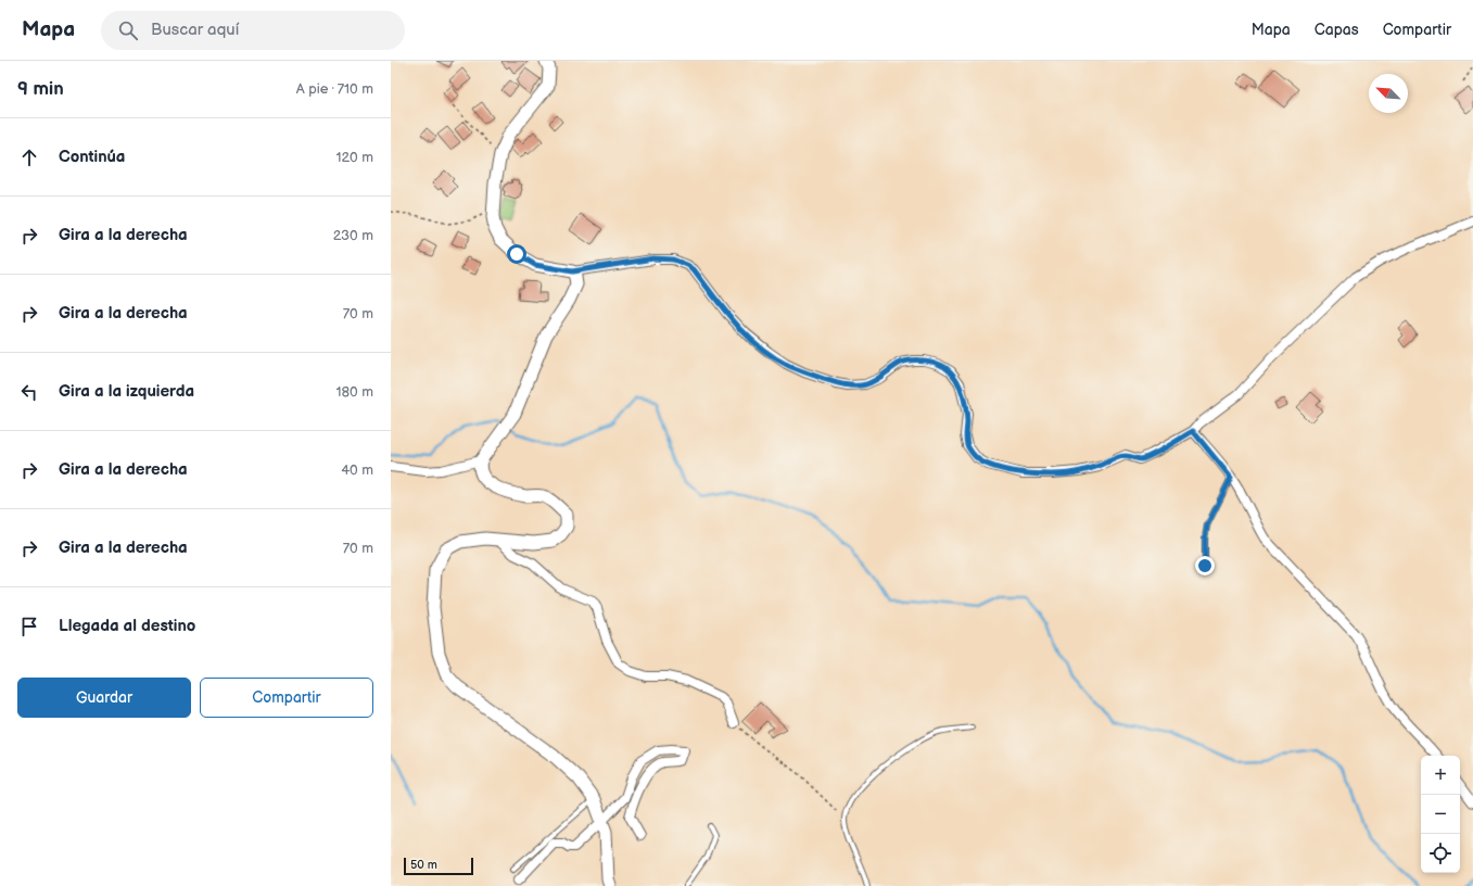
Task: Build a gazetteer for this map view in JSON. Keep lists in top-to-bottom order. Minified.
{"scale_bar":"50 m","north":"top left","page":{"header":"Mapa","search":"Buscar aquí","nav":["Mapa","Capas","Compartir"],"heading":["9 min","A pie · 710 m"],"list":[["Continúa","120 m"],["Gira a la derecha","230 m"],["Gira a la derecha","70 m"],["Gira a la izquierda","180 m"],["Gira a la derecha","40 m"],["Gira a la derecha","70 m"],"Llegada al destino"],"buttons":["Guardar","Compartir"],"map_buttons":["+","−"],"scale":"50 m"}}
